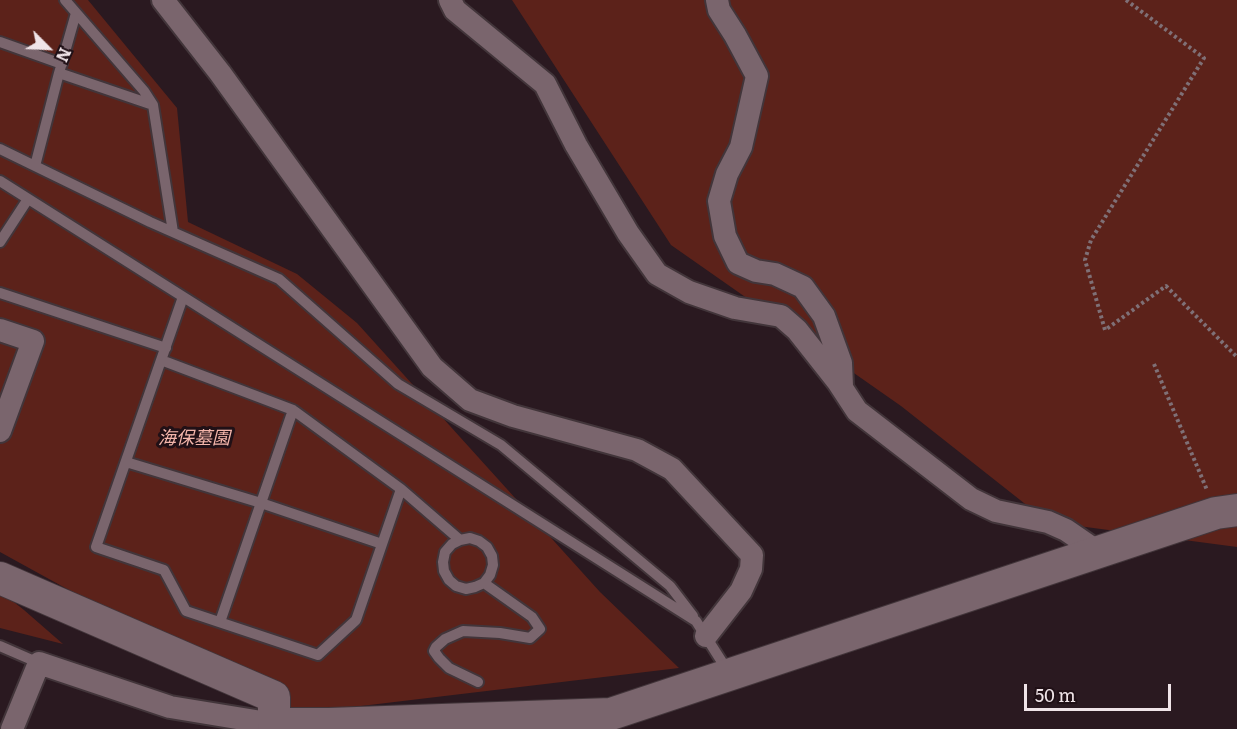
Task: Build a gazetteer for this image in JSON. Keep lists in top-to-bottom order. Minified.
{"parks":["海保墓園"],"scale_bar":"50 m","north":"bottom right"}
